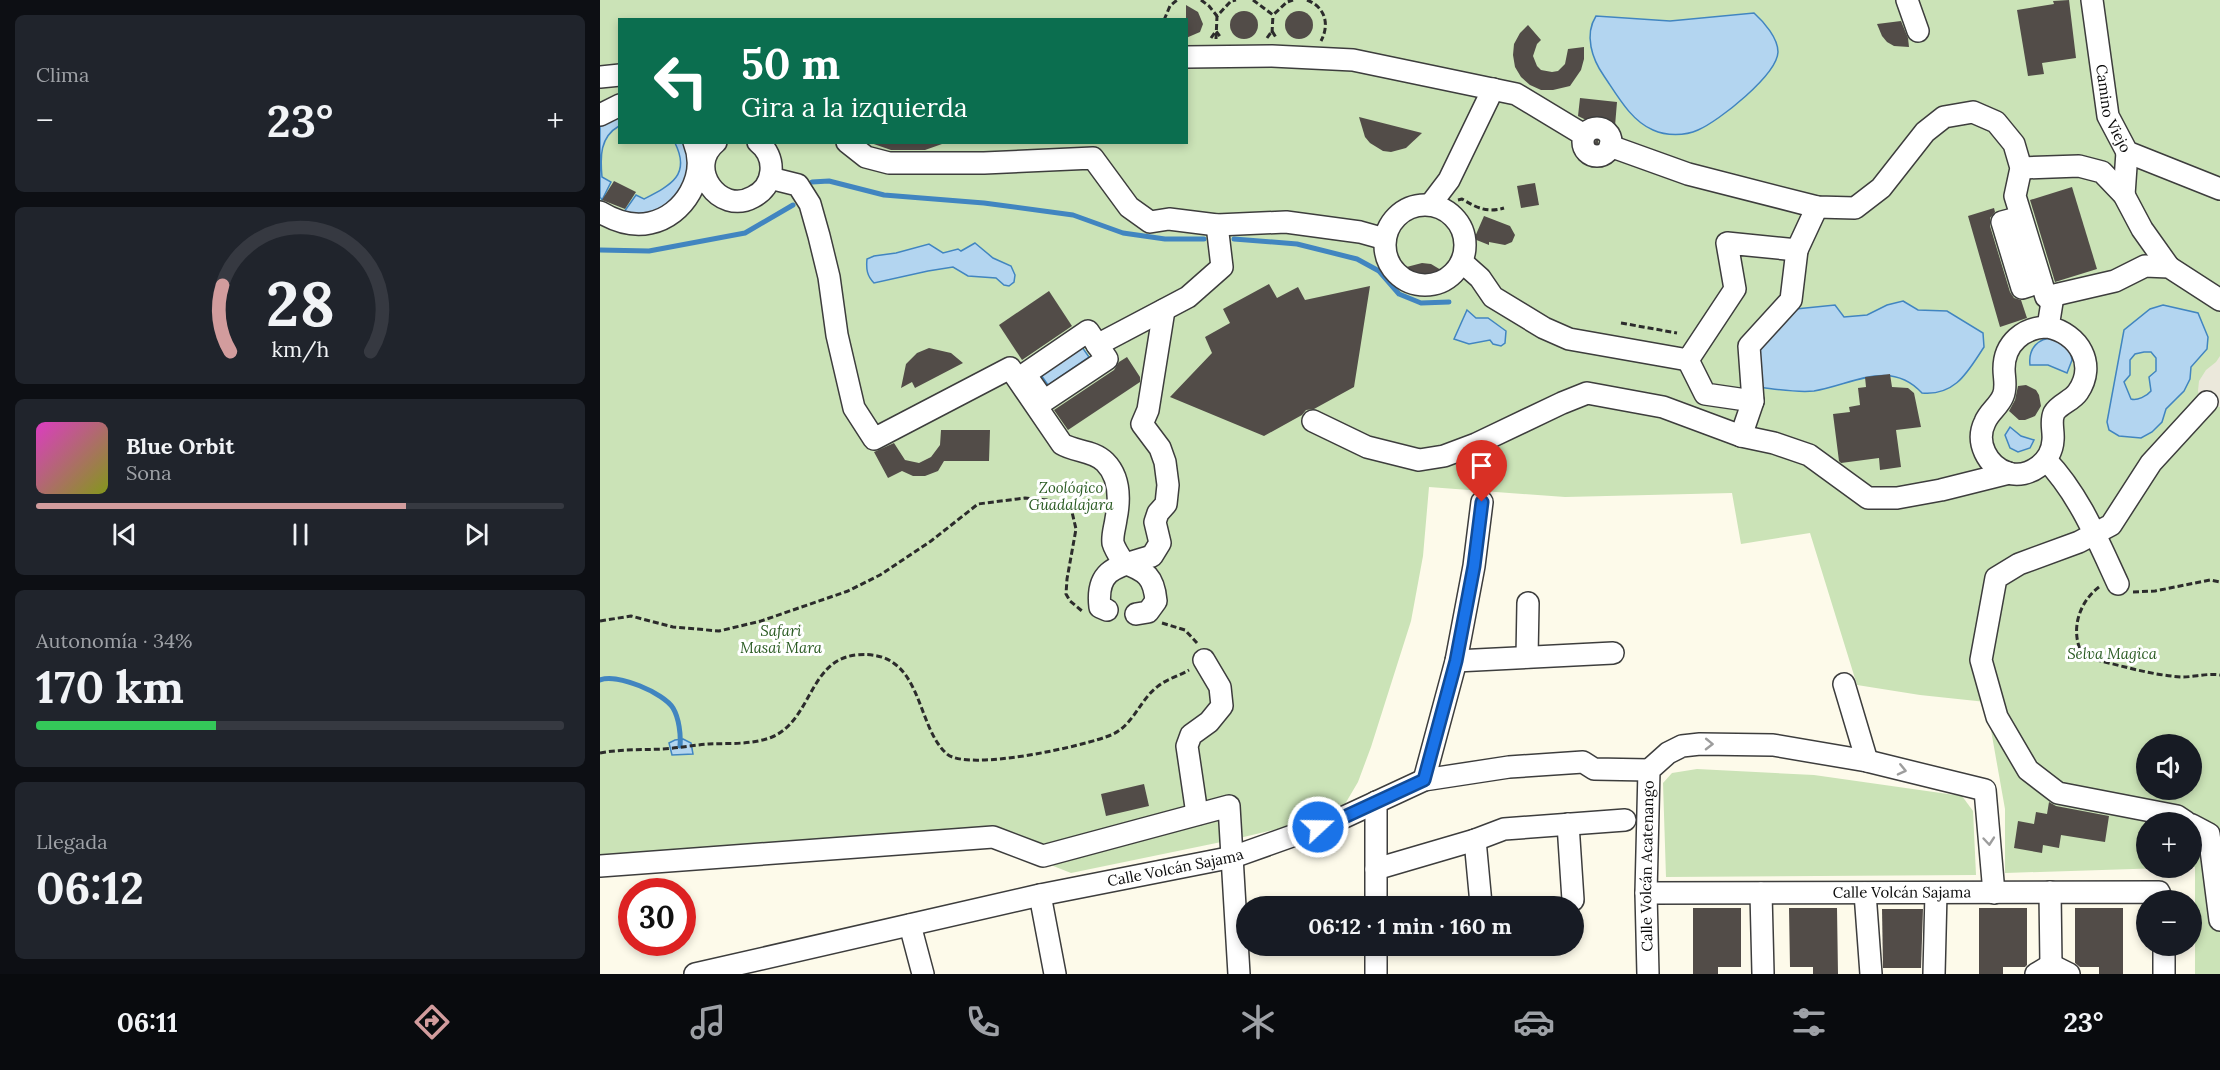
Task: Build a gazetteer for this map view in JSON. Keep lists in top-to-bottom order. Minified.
{"streets":{"street":["Camino Viejo","Calle Volcán Sajama","Calle Volcán Acatenango"]},"crossings":[["Calle Volcán Sajama","Calle Volcán Acatenango"]],"parks":["Zoológico Guadalajara","Safari Masai Mara","Selva Magica"],"page":{"tile":["Clima",["Autonomía · 34%","170 km"],["Llegada","06:12"]],"turn":["50 m","Gira a la izquierda"],"heat":["−","23°","+"],"song":["Blue Orbit","Sona"],"map_buttons":["+","−"],"limit":"30","trip":"06:12 · 1 min · 160 m","tabs":["06:11","23°"],"gauge":["28","km/h"]}}
